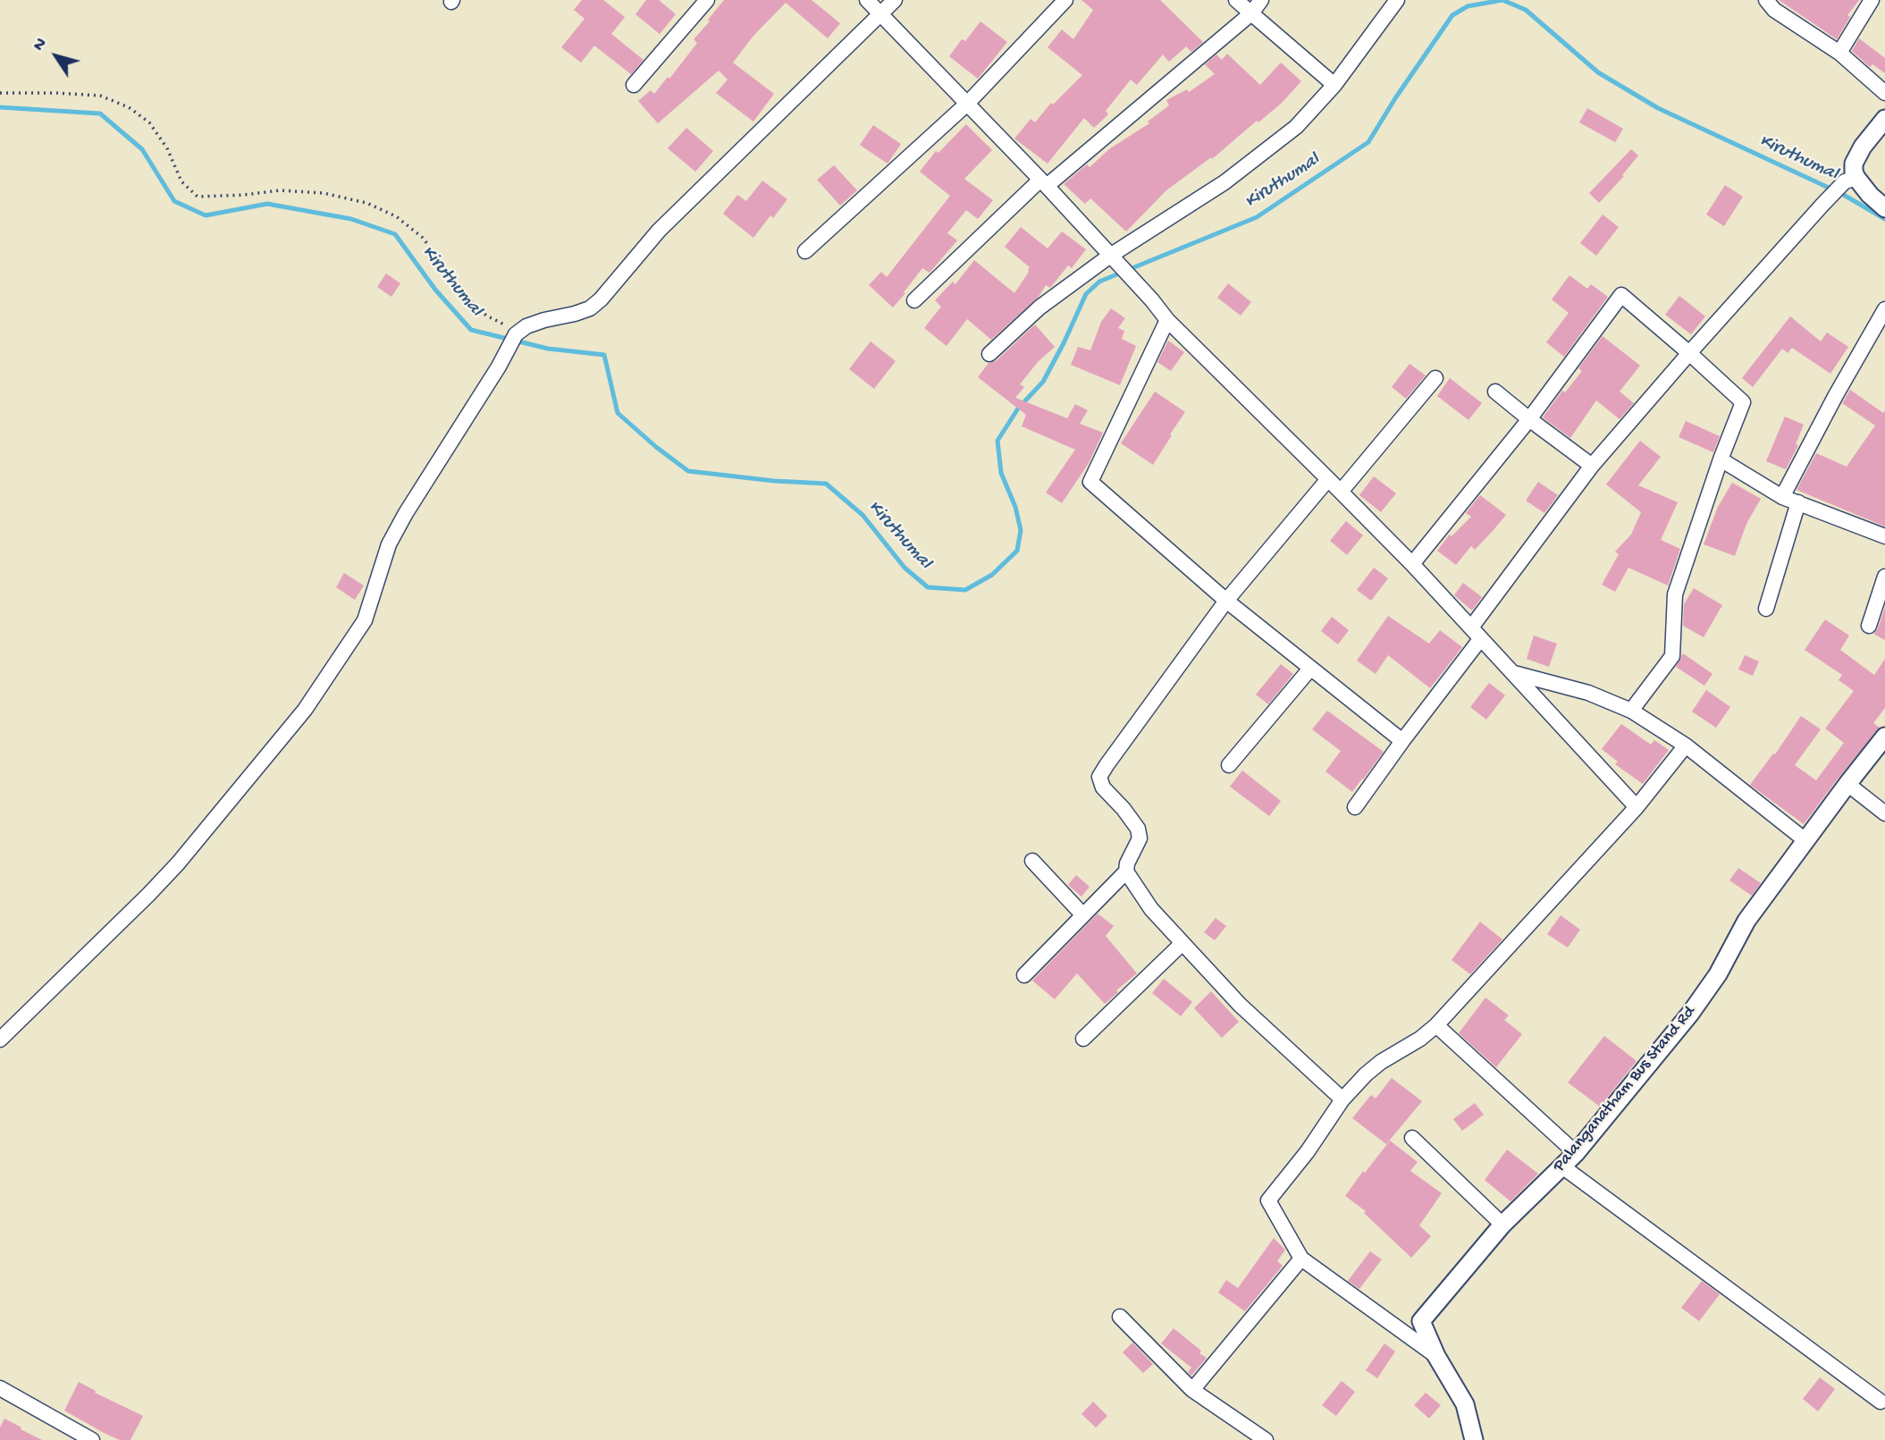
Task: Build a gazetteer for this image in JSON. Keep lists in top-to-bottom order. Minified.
{"streets":{"street":["Palanganatham Bus Stand Rd"]},"water":["Kiruthumal"],"north":"top left"}
